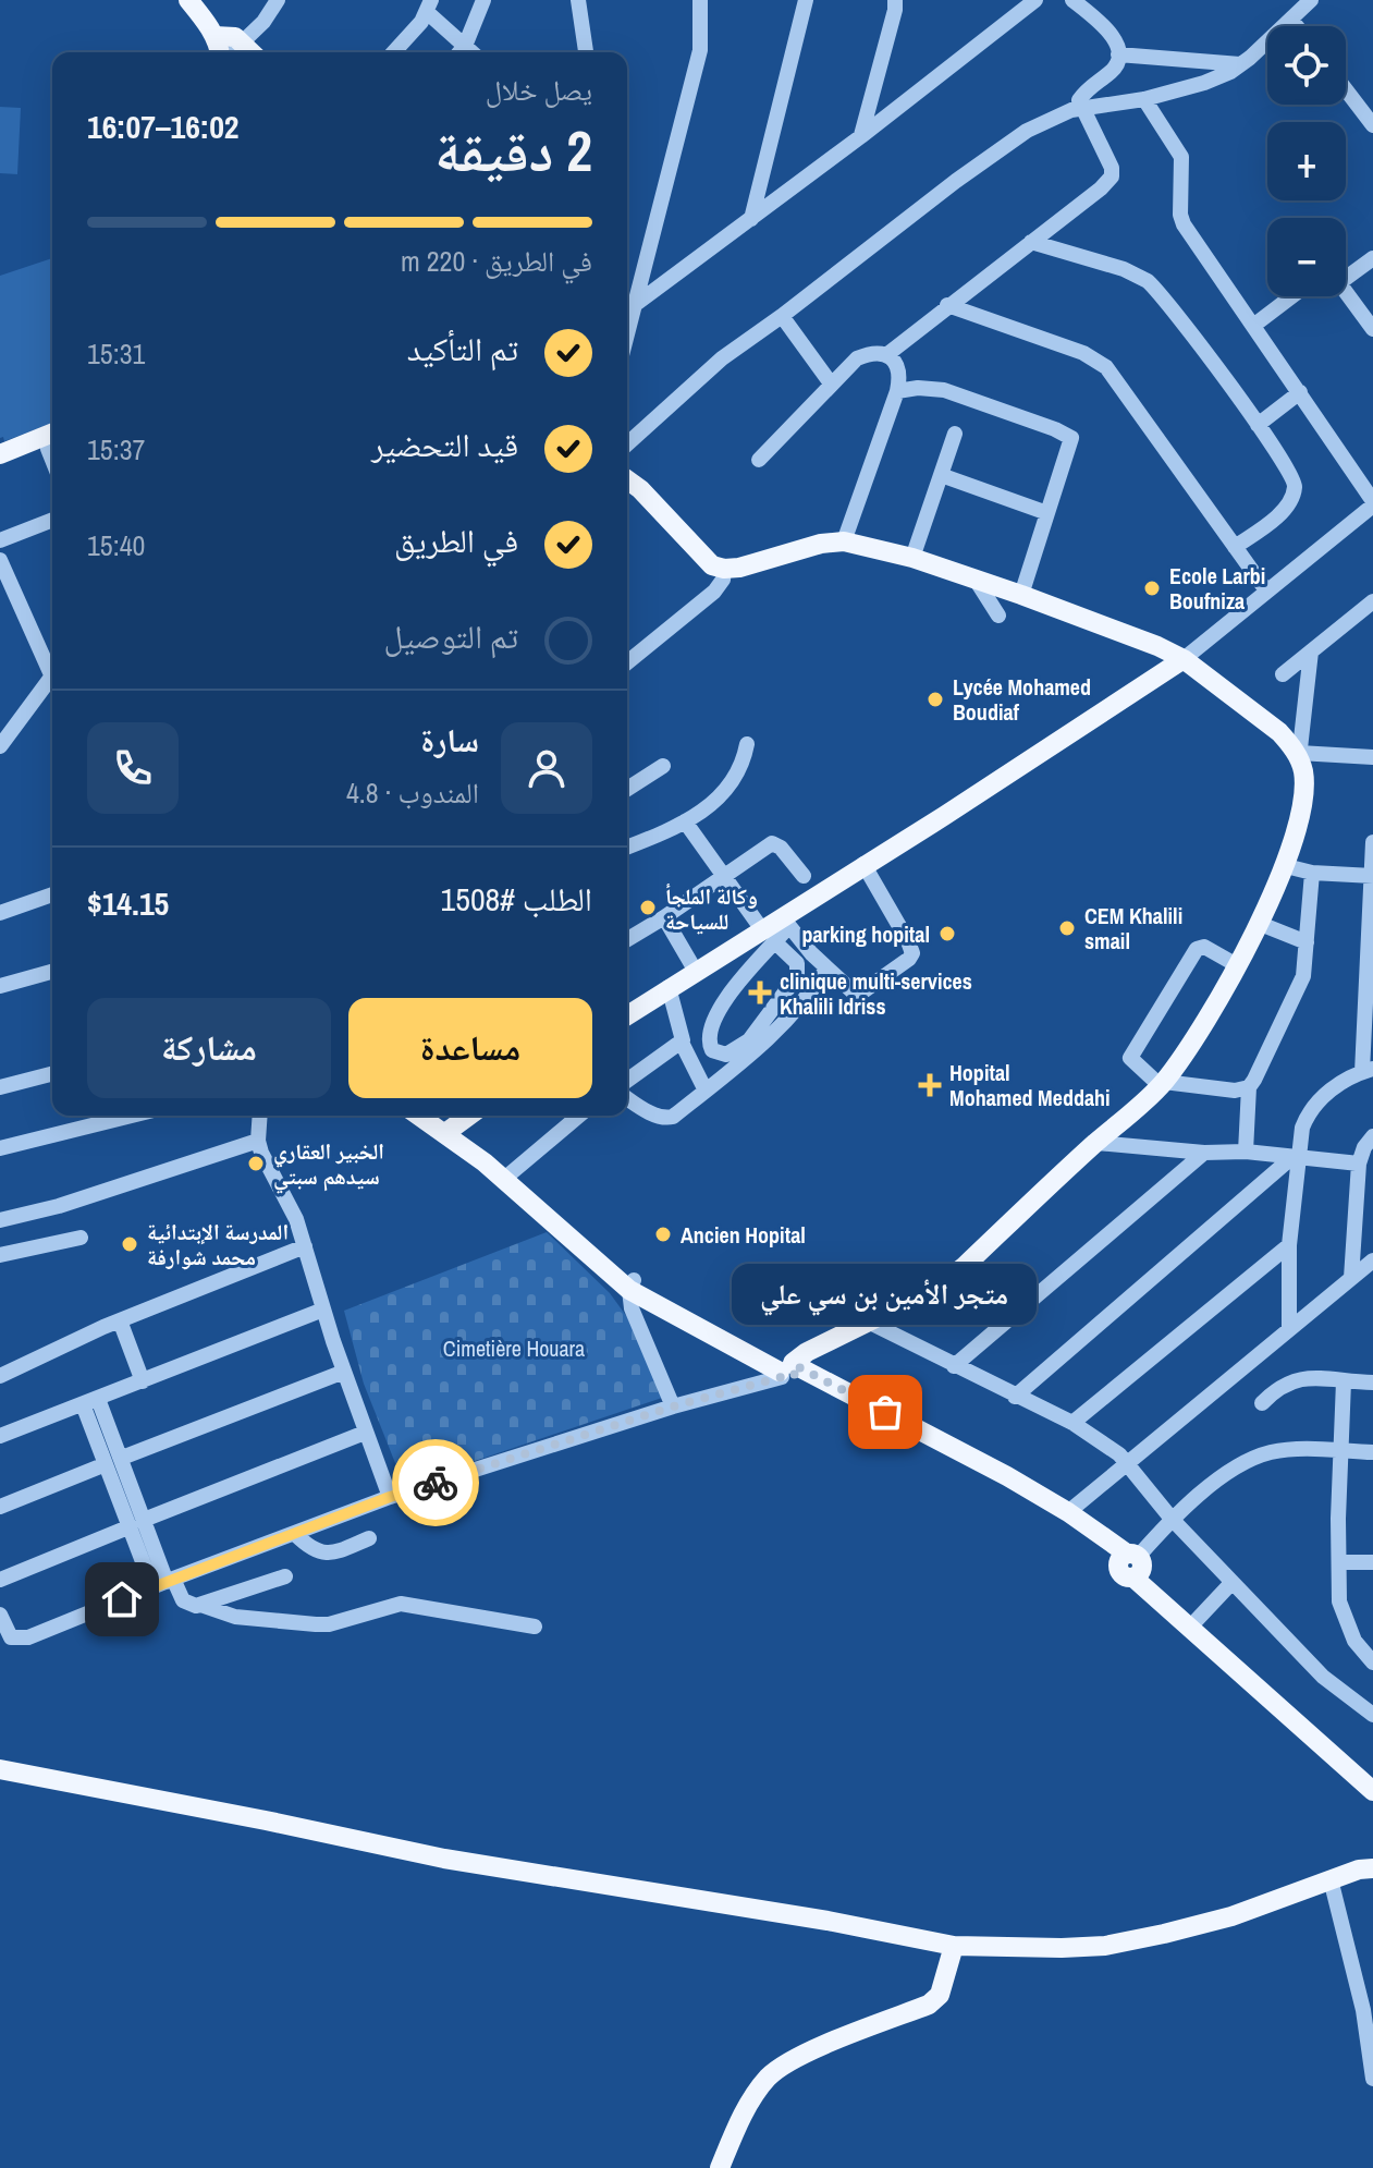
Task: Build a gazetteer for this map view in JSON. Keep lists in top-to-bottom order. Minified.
{"parks":["Cimetière Houara"],"places":{"other":["Ecole Larbi Boufniza","Lycée Mohamed Boudiaf","وكالة الملجأ للسياحة","CEM Khalili smail","parking hopital","الخبير العقاري سيدهم سبتي","Ancien Hopital","المدرسة الإبتدائية محمد شوارفة","متجر الأمين بن سي علي"],"health":["clinique multi-services Khalili Idriss","Hopital Mohamed Meddahi"]},"page":{"map_buttons":["+","−"],"heading":["2 دقيقة","يصل خلال","16:02–16:07"],"panel":["سارة","المندوب · 4.8","الطلب #1508","$14.15"],"bar":"في الطريق · 220 m","list":[["تم التأكيد","15:31"],["قيد التحضير","15:37"],["في الطريق","15:40"],"تم التوصيل"],"buttons":["مساعدة","مشاركة"],"bubble":"متجر الأمين بن سي علي"}}
